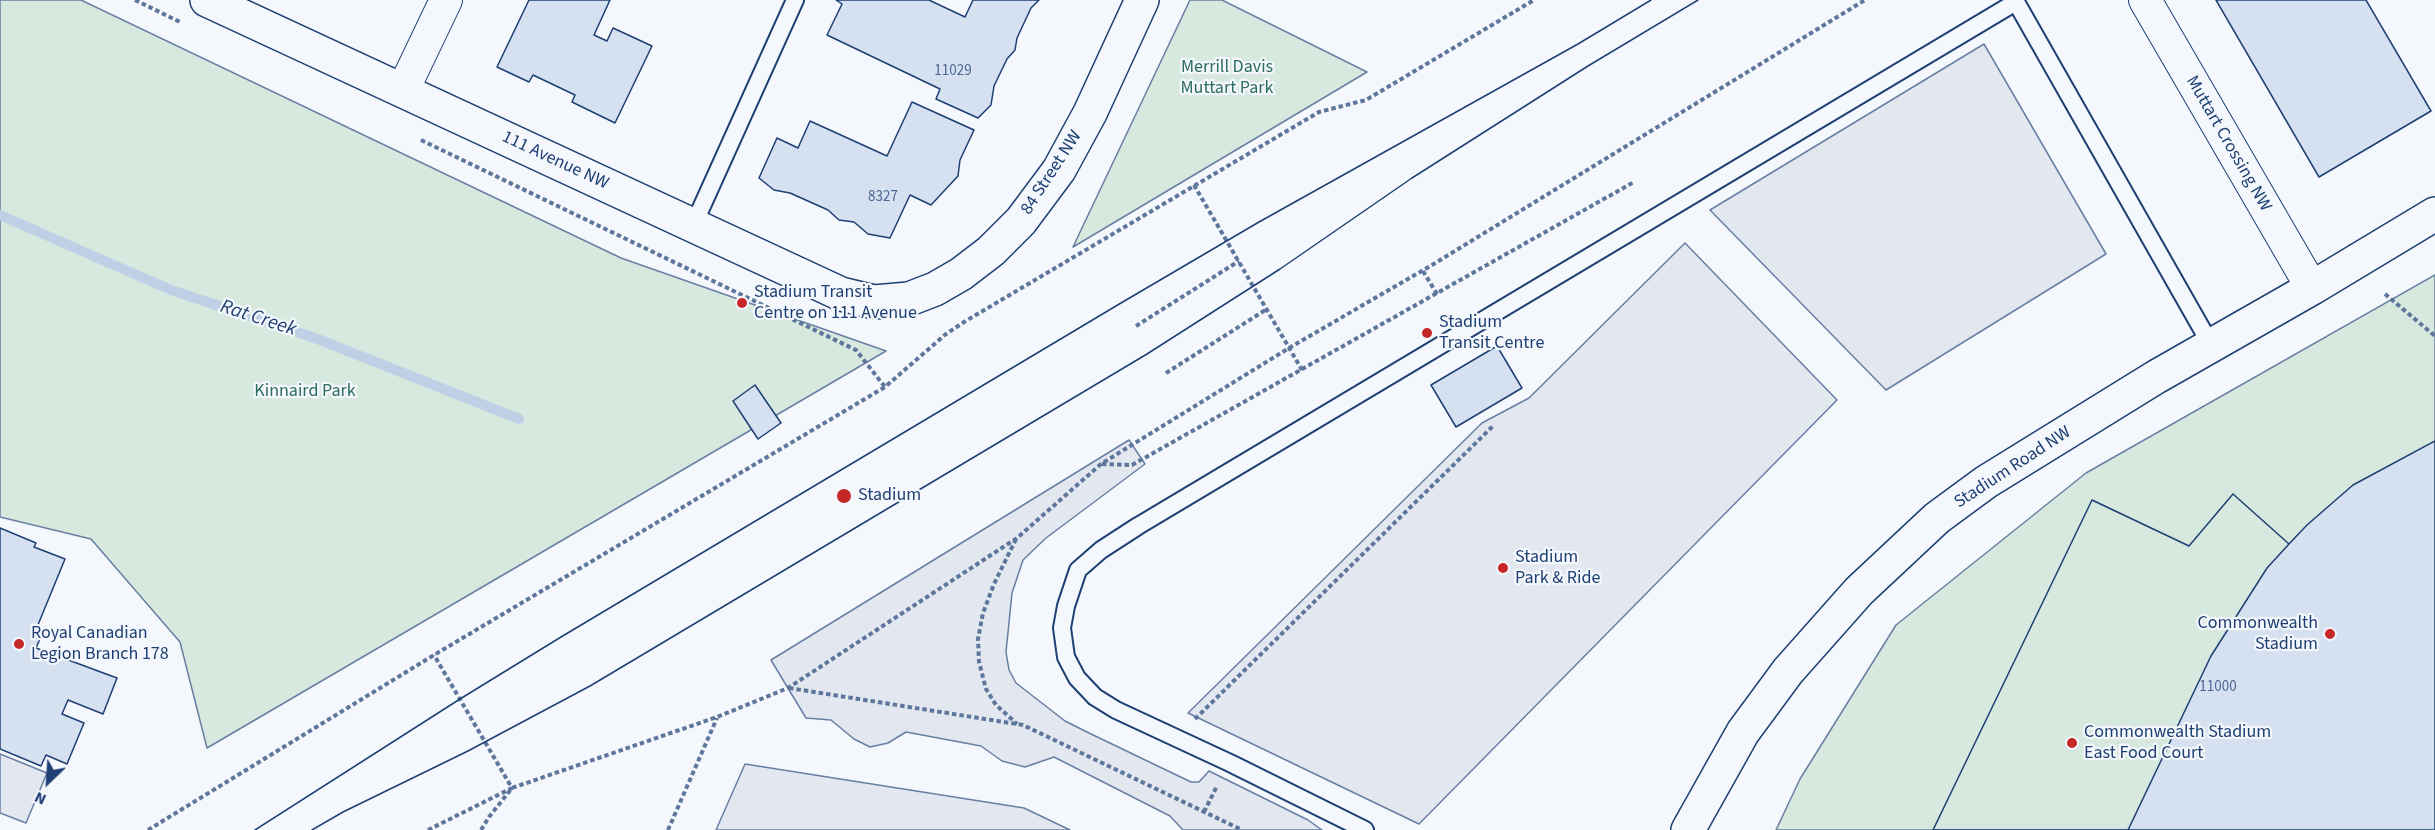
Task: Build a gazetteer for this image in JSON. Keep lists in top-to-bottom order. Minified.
{"streets":{"street":["Muttart Crossing NW","111 Avenue NW","84 Street NW","Stadium Road NW"]},"crossings":[["Muttart Crossing NW","Stadium Road NW"],["111 Avenue NW","84 Street NW"]],"water":["Rat Creek"],"parks":["Merrill Davis Muttart Park","Kinnaird Park"],"places":["Stadium Transit Centre on 111 Avenue","Stadium Transit Centre","Stadium","Stadium Park & Ride","Commonwealth Stadium","Royal Canadian Legion Branch 178","Commonwealth Stadium East Food Court"],"house_numbers":["11029","8327","11000"],"north":"bottom left"}
